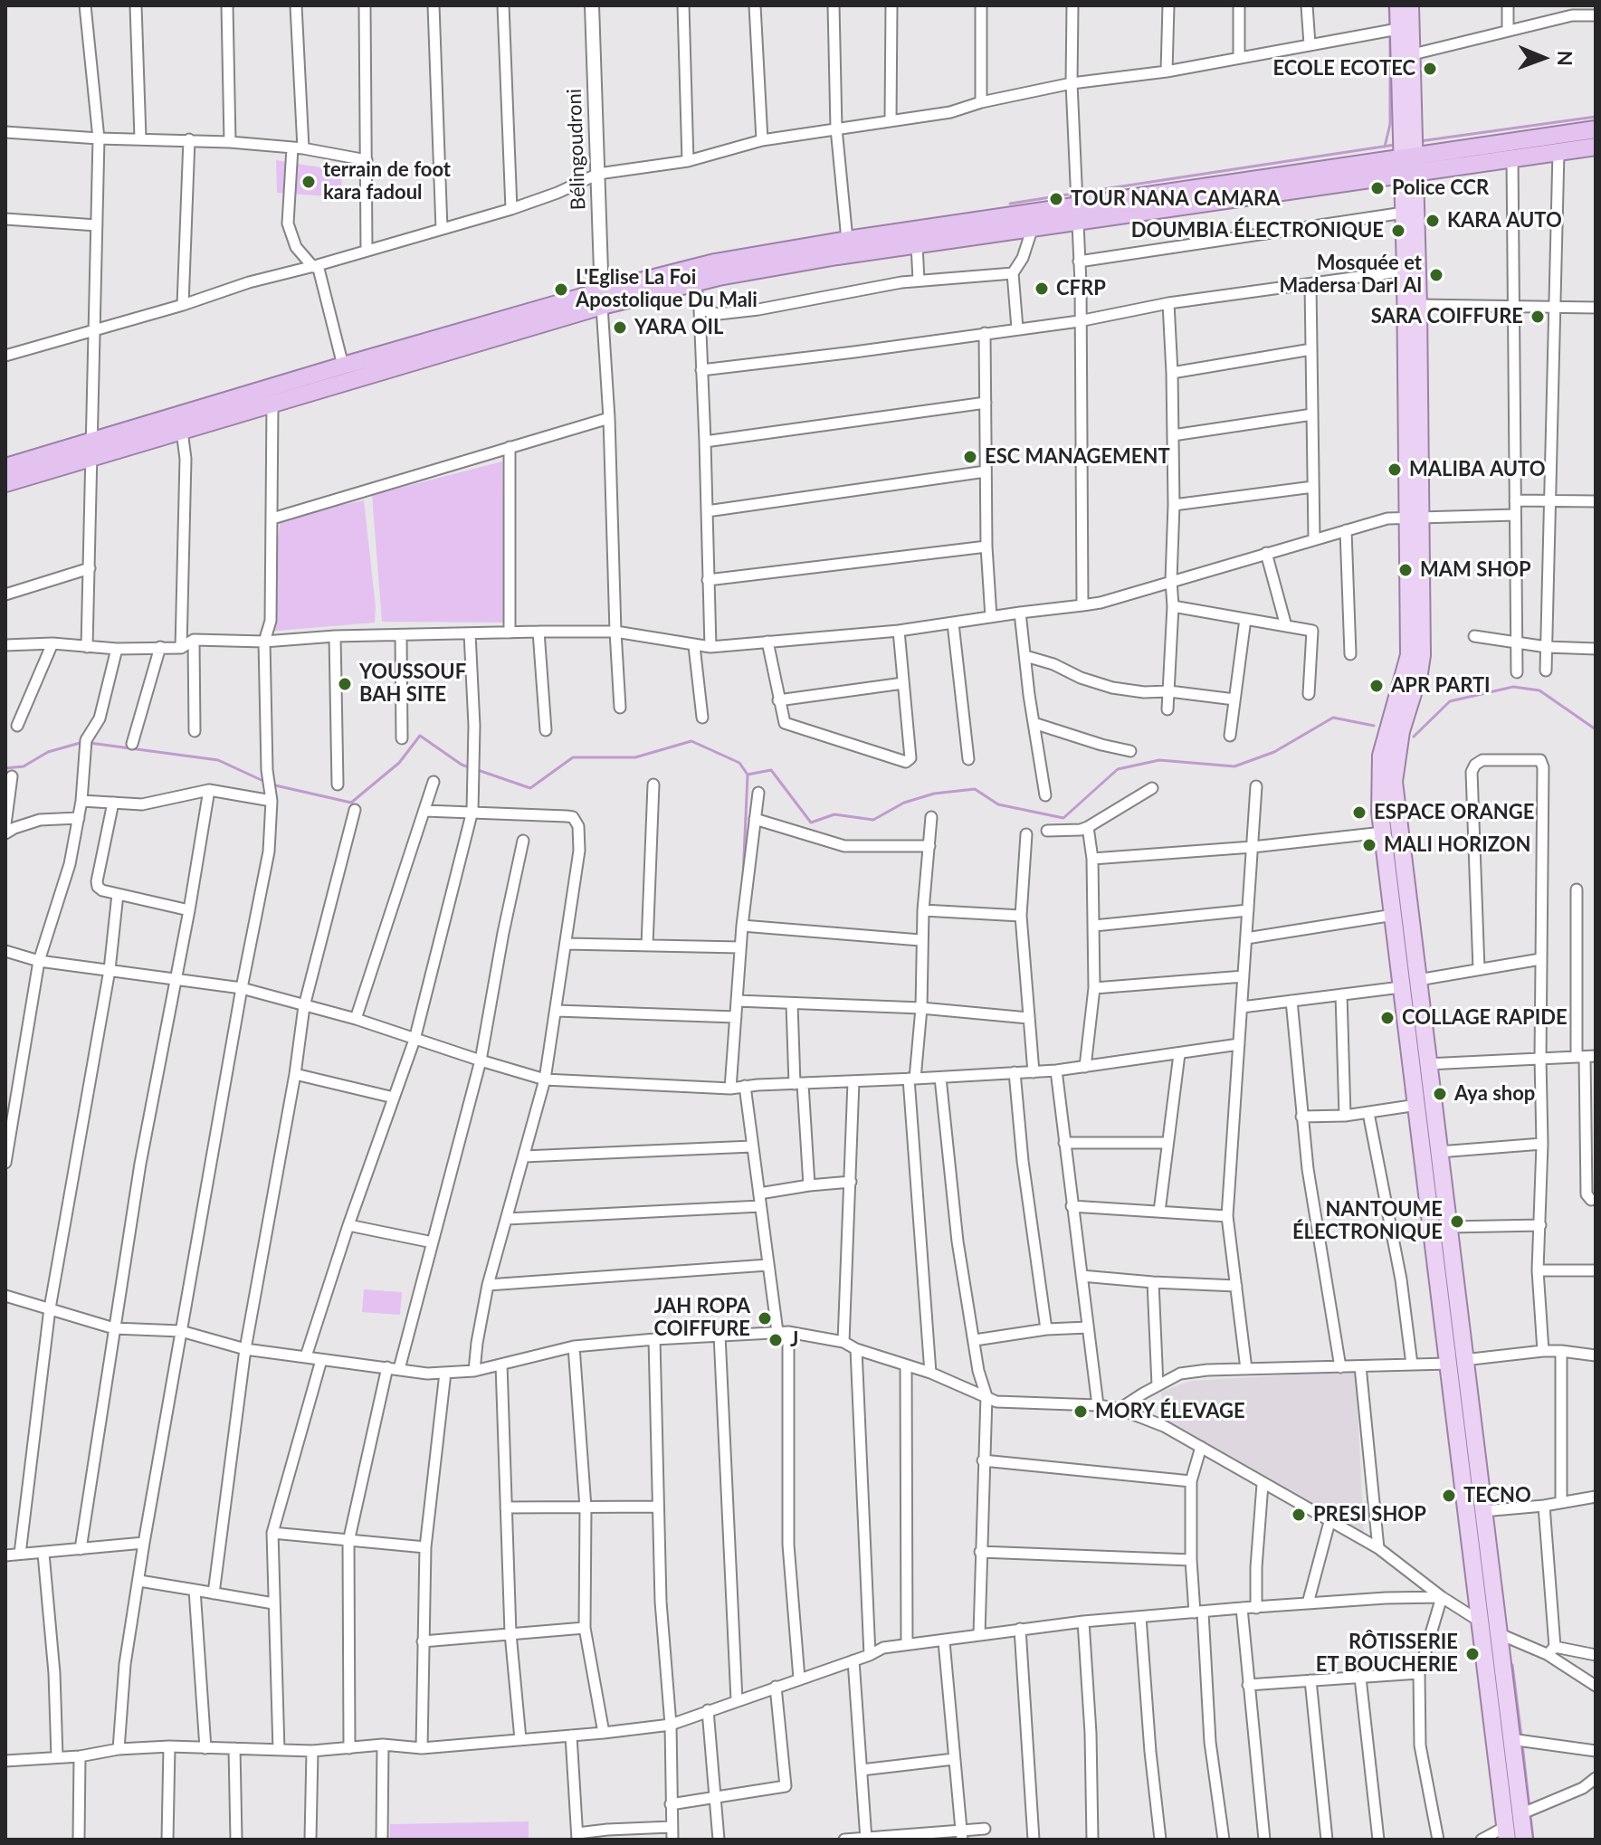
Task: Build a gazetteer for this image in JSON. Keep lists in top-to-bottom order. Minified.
{"streets":{"street":["Bélingoudroni"]},"places":["ECOLE ECOTEC","terrain de foot kara fadoul","Police CCR","TOUR NANA CAMARA","KARA AUTO","DOUMBIA ÉLECTRONIQUE","Mosquée et Madersa Darl Al","CFRP","L'Eglise La Foi Apostolique Du Mali","SARA COIFFURE","YARA OIL","ESC MANAGEMENT","MALIBA AUTO","MAM SHOP","YOUSSOUF BAH SITE","APR PARTI","ESPACE ORANGE","MALI HORIZON","COLLAGE RAPIDE","Aya shop","NANTOUME ÉLECTRONIQUE","JAH ROPA COIFFURE","J","MORY ÉLEVAGE","TECNO","PRESI SHOP","RÔTISSERIE ET BOUCHERIE"],"north":"right"}
